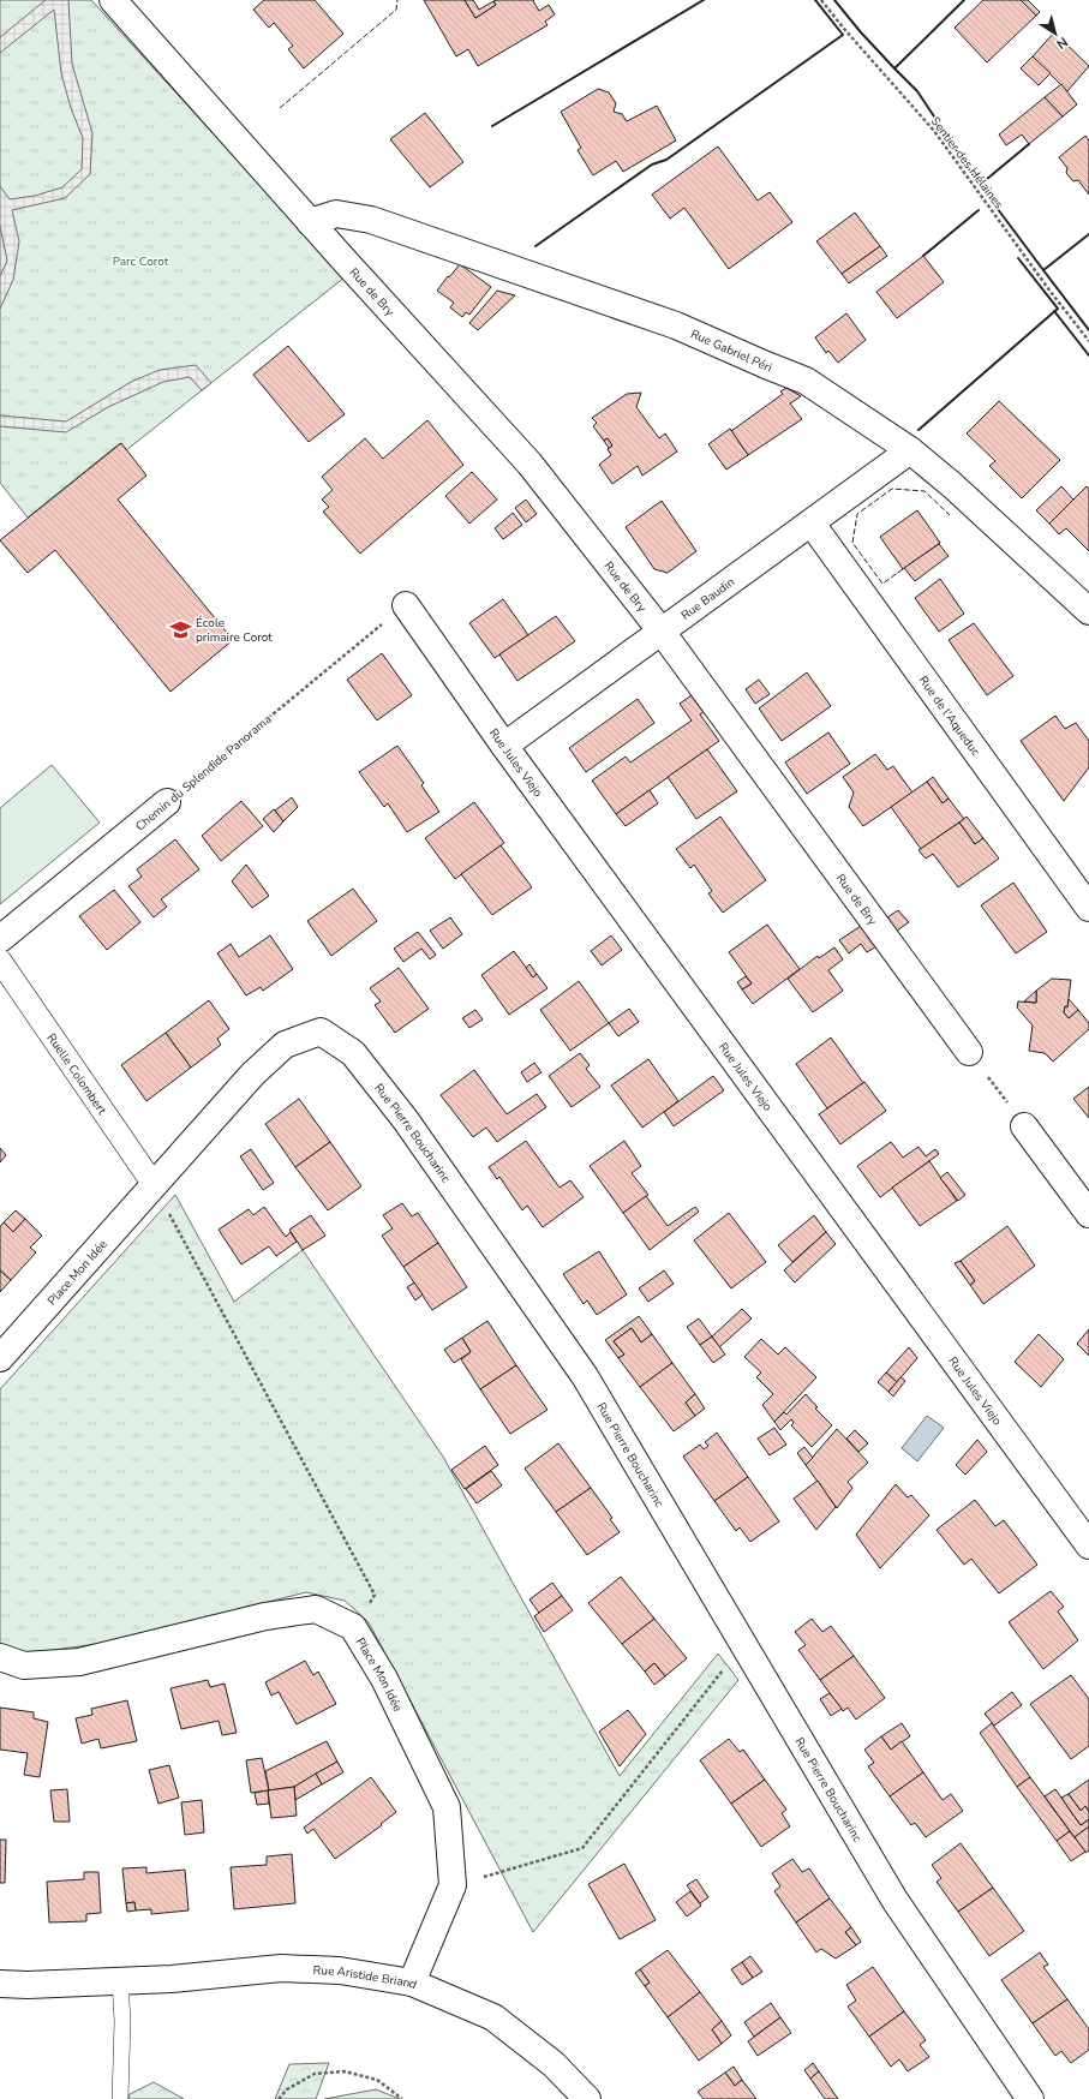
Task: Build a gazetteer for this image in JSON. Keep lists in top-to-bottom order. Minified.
{"streets":{"street":["Rue de Bry","Rue Gabriel Péri","Rue Baudin","Rue de l'Aqueduc","Rue Jules Viejo","Chemin du Splendide Panorama","Ruelle Colombert","Rue Pierre Boucharinc","Place Mon Idée","Rue Aristide Briand"],"path":["Sentier des Hélaines"]},"crossings":[["Rue de Bry","Rue Gabriel Péri"],["Rue de Bry","Rue Baudin"],["Rue Gabriel Péri","Rue Baudin"],["Rue Baudin","Rue de l'Aqueduc"],["Rue Baudin","Rue Jules Viejo"],["Rue Jules Viejo","Chemin du Splendide Panorama"],["Ruelle Colombert","Rue Pierre Boucharinc"],["Ruelle Colombert","Place Mon Idée"],["Rue Pierre Boucharinc","Place Mon Idée"],["Place Mon Idée","Rue Aristide Briand"]],"parks":["Parc Corot"],"places":{"school or university":["École primaire Corot"]},"north":"bottom right"}
